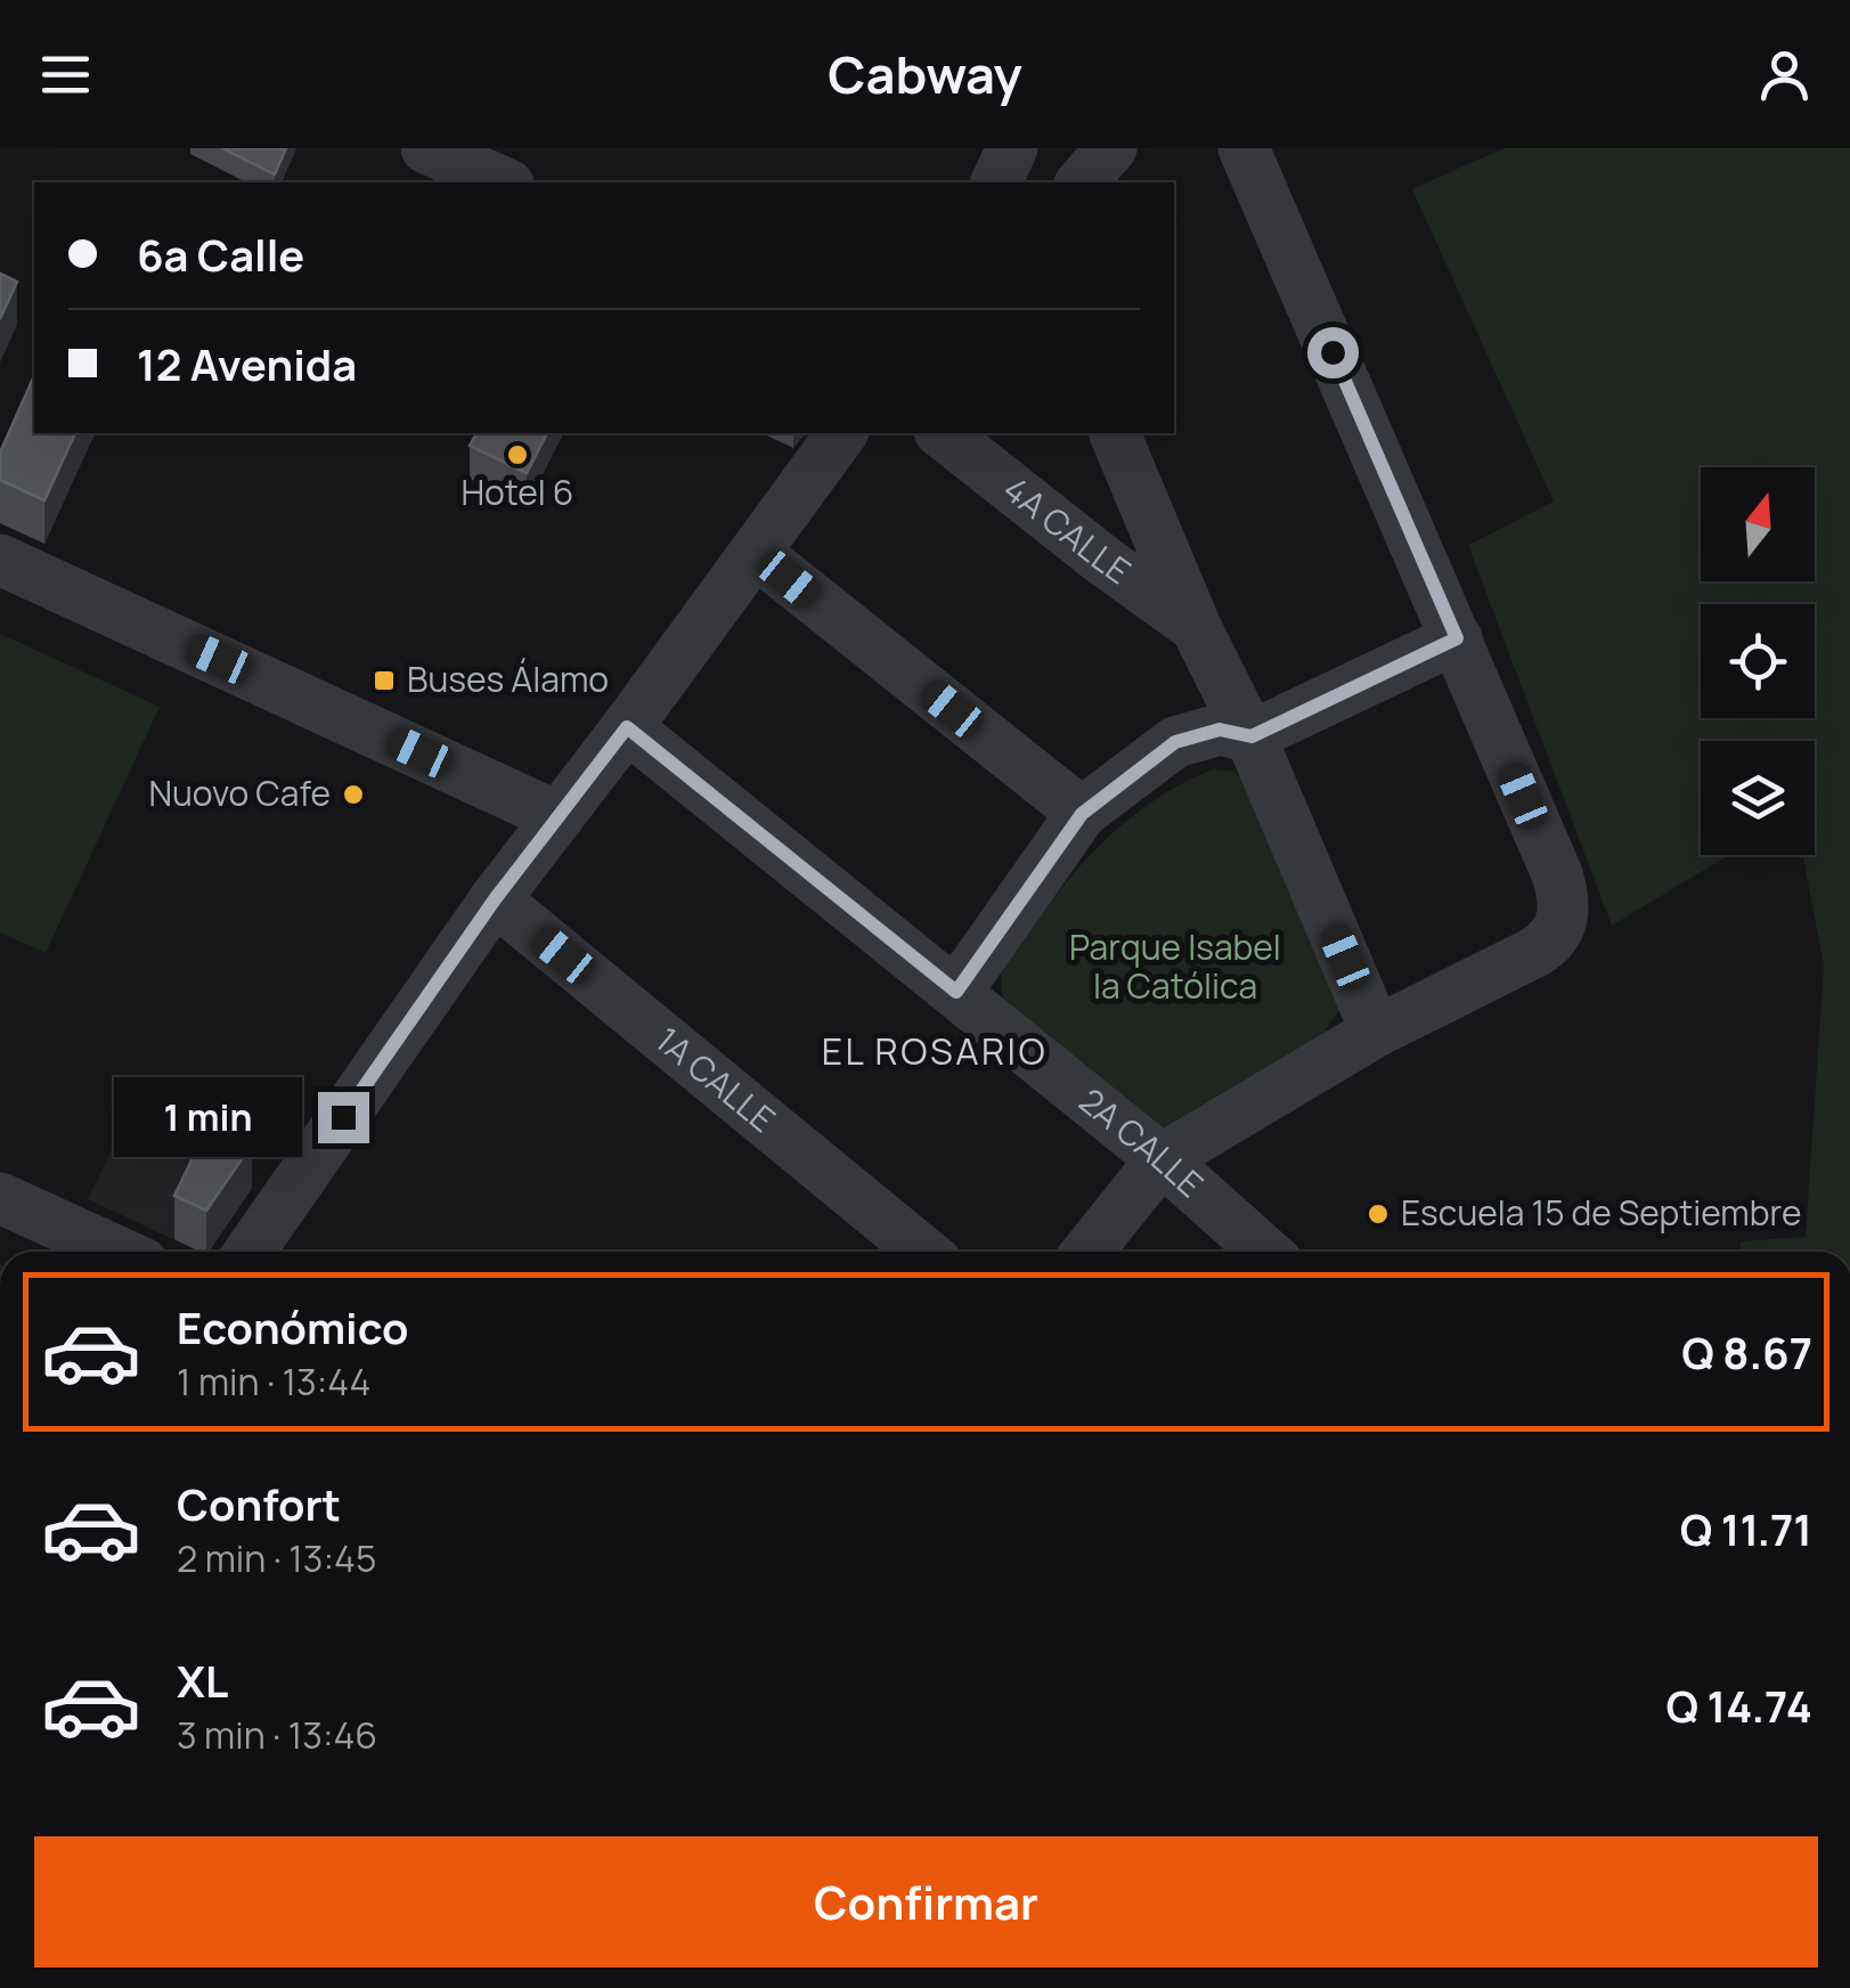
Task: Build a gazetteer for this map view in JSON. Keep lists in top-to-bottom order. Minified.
{"streets":{"street":["4A CALLE","1A CALLE","2A CALLE"]},"districts":["EL ROSARIO"],"parks":["Parque Isabel la Católica"],"places":{"other":["Hotel 6","Nuovo Cafe","Escuela 15 de Septiembre"],"transit":["Buses Álamo"]},"north":"top","page":{"header":"Cabway","banner":["6a Calle","12 Avenida"],"bubble":"1 min","list":[{"name":"Económico","note":"1 min · 13:44","value":"Q 8.67"},{"name":"Confort","note":"2 min · 13:45","value":"Q 11.71"},{"name":"XL","note":"3 min · 13:46","value":"Q 14.74"}],"buttons":"Confirmar"}}
